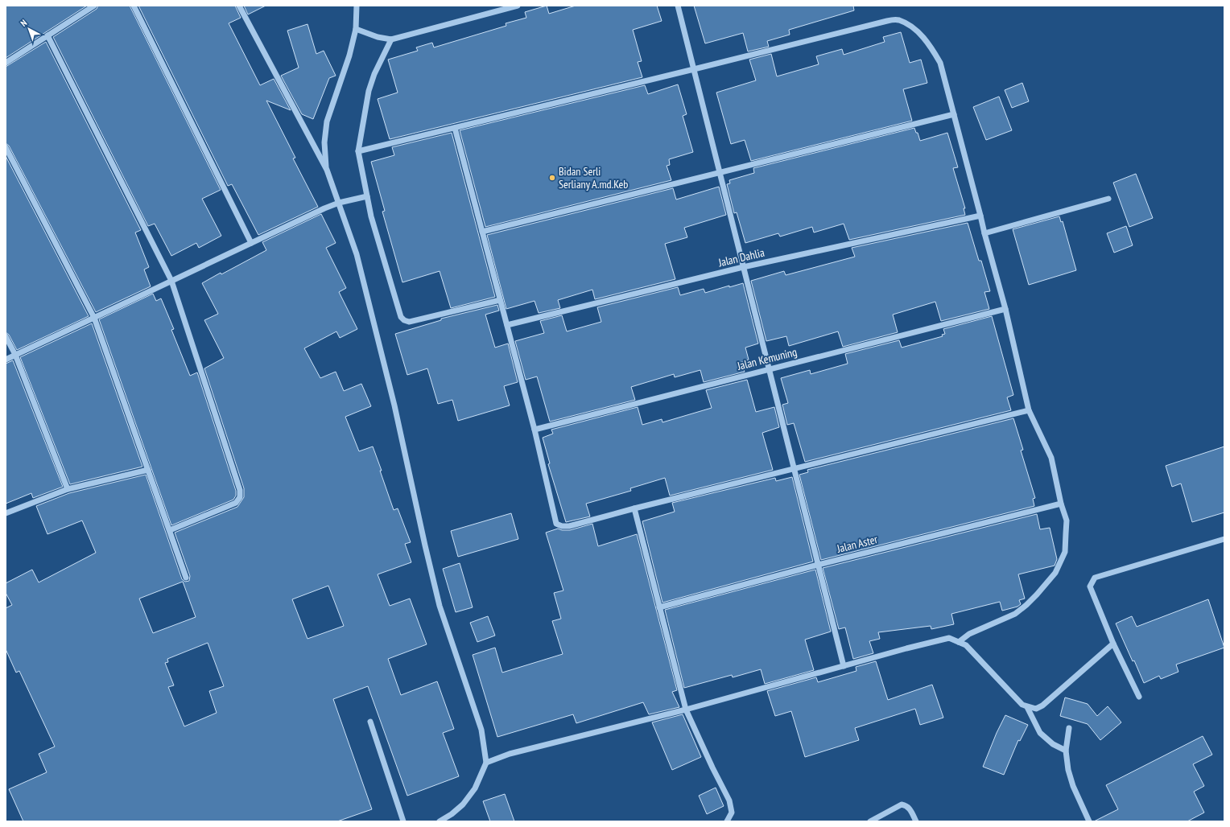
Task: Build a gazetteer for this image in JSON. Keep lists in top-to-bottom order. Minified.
{"streets":{"street":["Jalan Dahlia","Jalan Kemuning","Jalan Aster"]},"places":["Bidan Serli Serliany A.md.Keb"],"north":"top left"}
